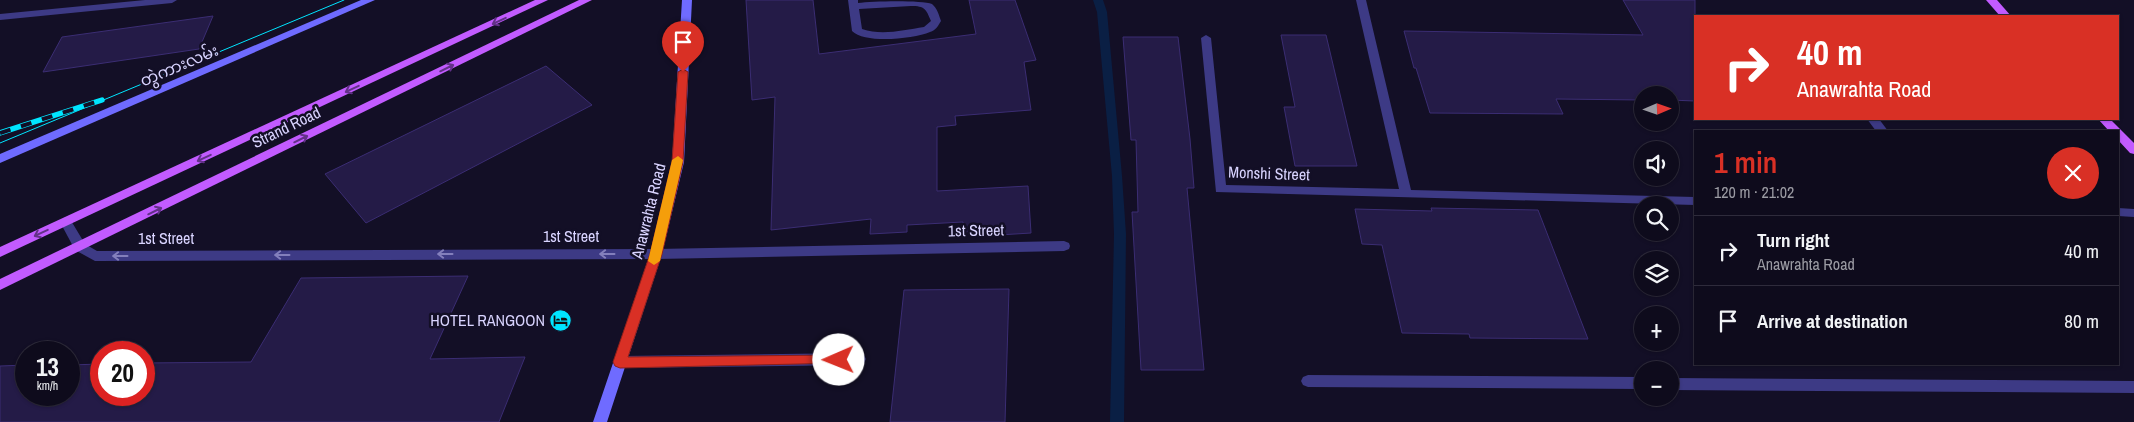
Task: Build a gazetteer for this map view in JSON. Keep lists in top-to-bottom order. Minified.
{"streets":{"main road":["တွဲကားလမ်း","Strand Road","Anawrahta Road"],"street":["Monshi Street","1st Street"]},"crossings":[["Strand Road","1st Street"],["Anawrahta Road","1st Street"]],"one_way":["1st Street"],"places":{"hotel":["HOTEL RANGOON"]},"north":"right","page":{"turn":["40 m","Anawrahta Road"],"map_buttons":["+","−"],"heading":["1 min","120 m · 21:02"],"list":[{"name":"Turn right","note":"Anawrahta Road","value":"40 m"},{"name":"Arrive at destination","value":"80 m"}],"speed":"13 km/h","limit":"20"}}
